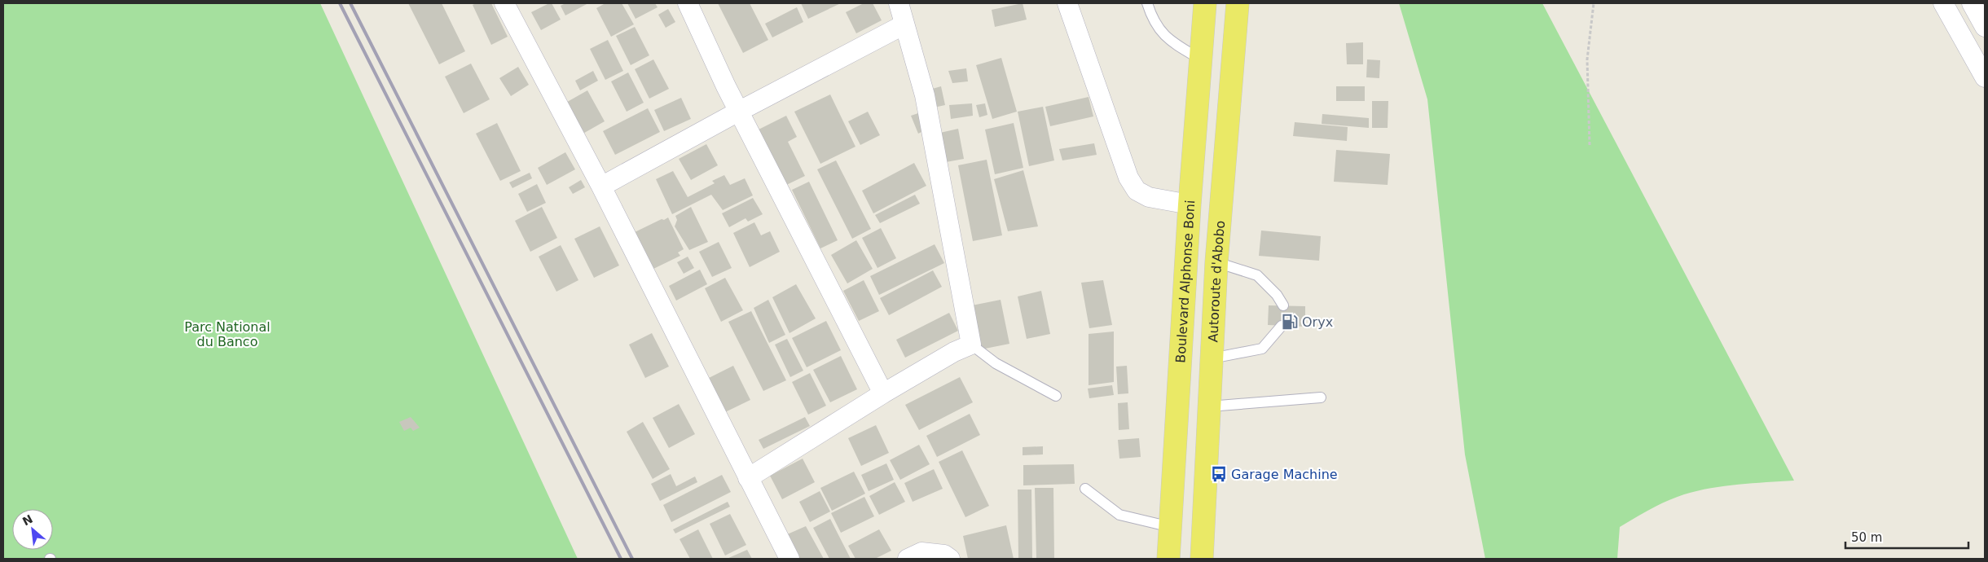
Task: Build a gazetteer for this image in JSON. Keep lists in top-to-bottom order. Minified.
{"streets":{"main road":["Boulevard Alphonse Boni","Autoroute d'Abobo"]},"parks":["Parc National du Banco"],"places":{"fuel station":["Oryx"],"bus stop":["Garage Machine"]},"scale_bar":"50 m","north":"top left"}
